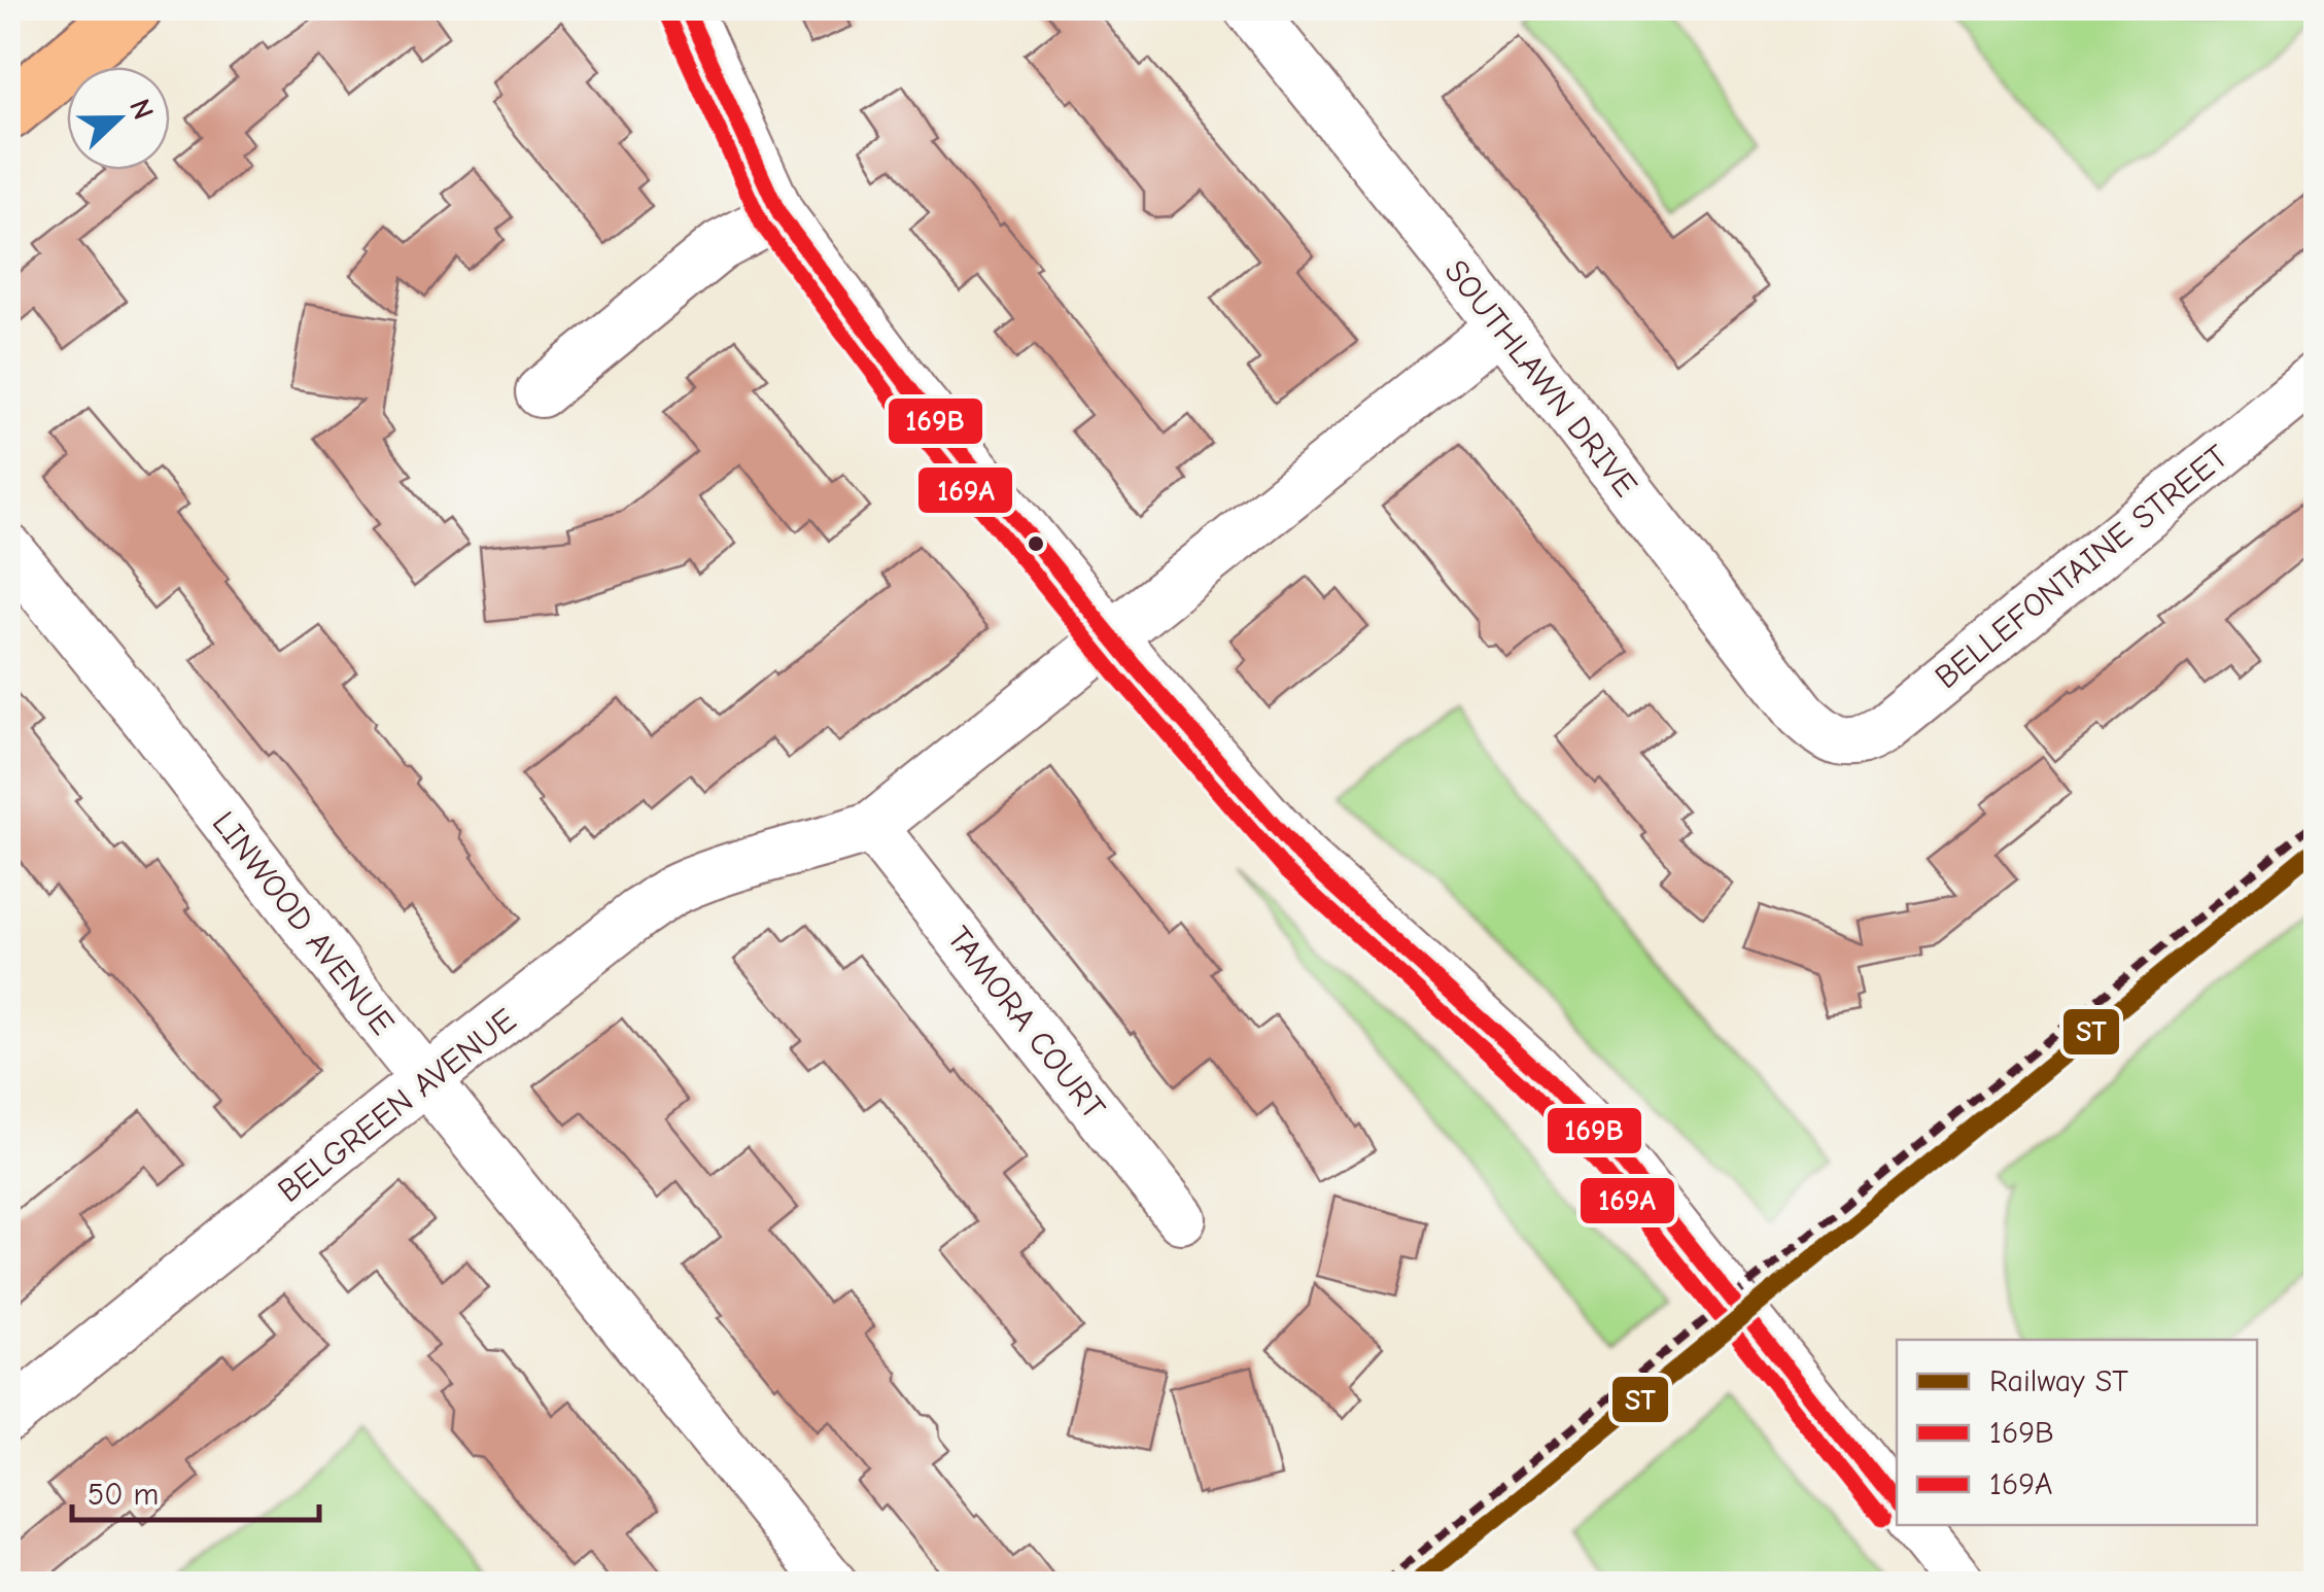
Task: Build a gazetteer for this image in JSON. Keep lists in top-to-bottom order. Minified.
{"streets":{"street":["SOUTHLAWN DRIVE","BELLEFONTAINE STREET","LINWOOD AVENUE","TAMORA COURT","BELGREEN AVENUE"]},"crossings":[["SOUTHLAWN DRIVE","BELLEFONTAINE STREET"],["SOUTHLAWN DRIVE","BELGREEN AVENUE"],["LINWOOD AVENUE","BELGREEN AVENUE"],["TAMORA COURT","BELGREEN AVENUE"]],"lines":["transit line 169B","transit line 169A","rail line ST"],"legend":["Railway ST","169B","169A"],"scale_bar":"50 m","north":"right"}
